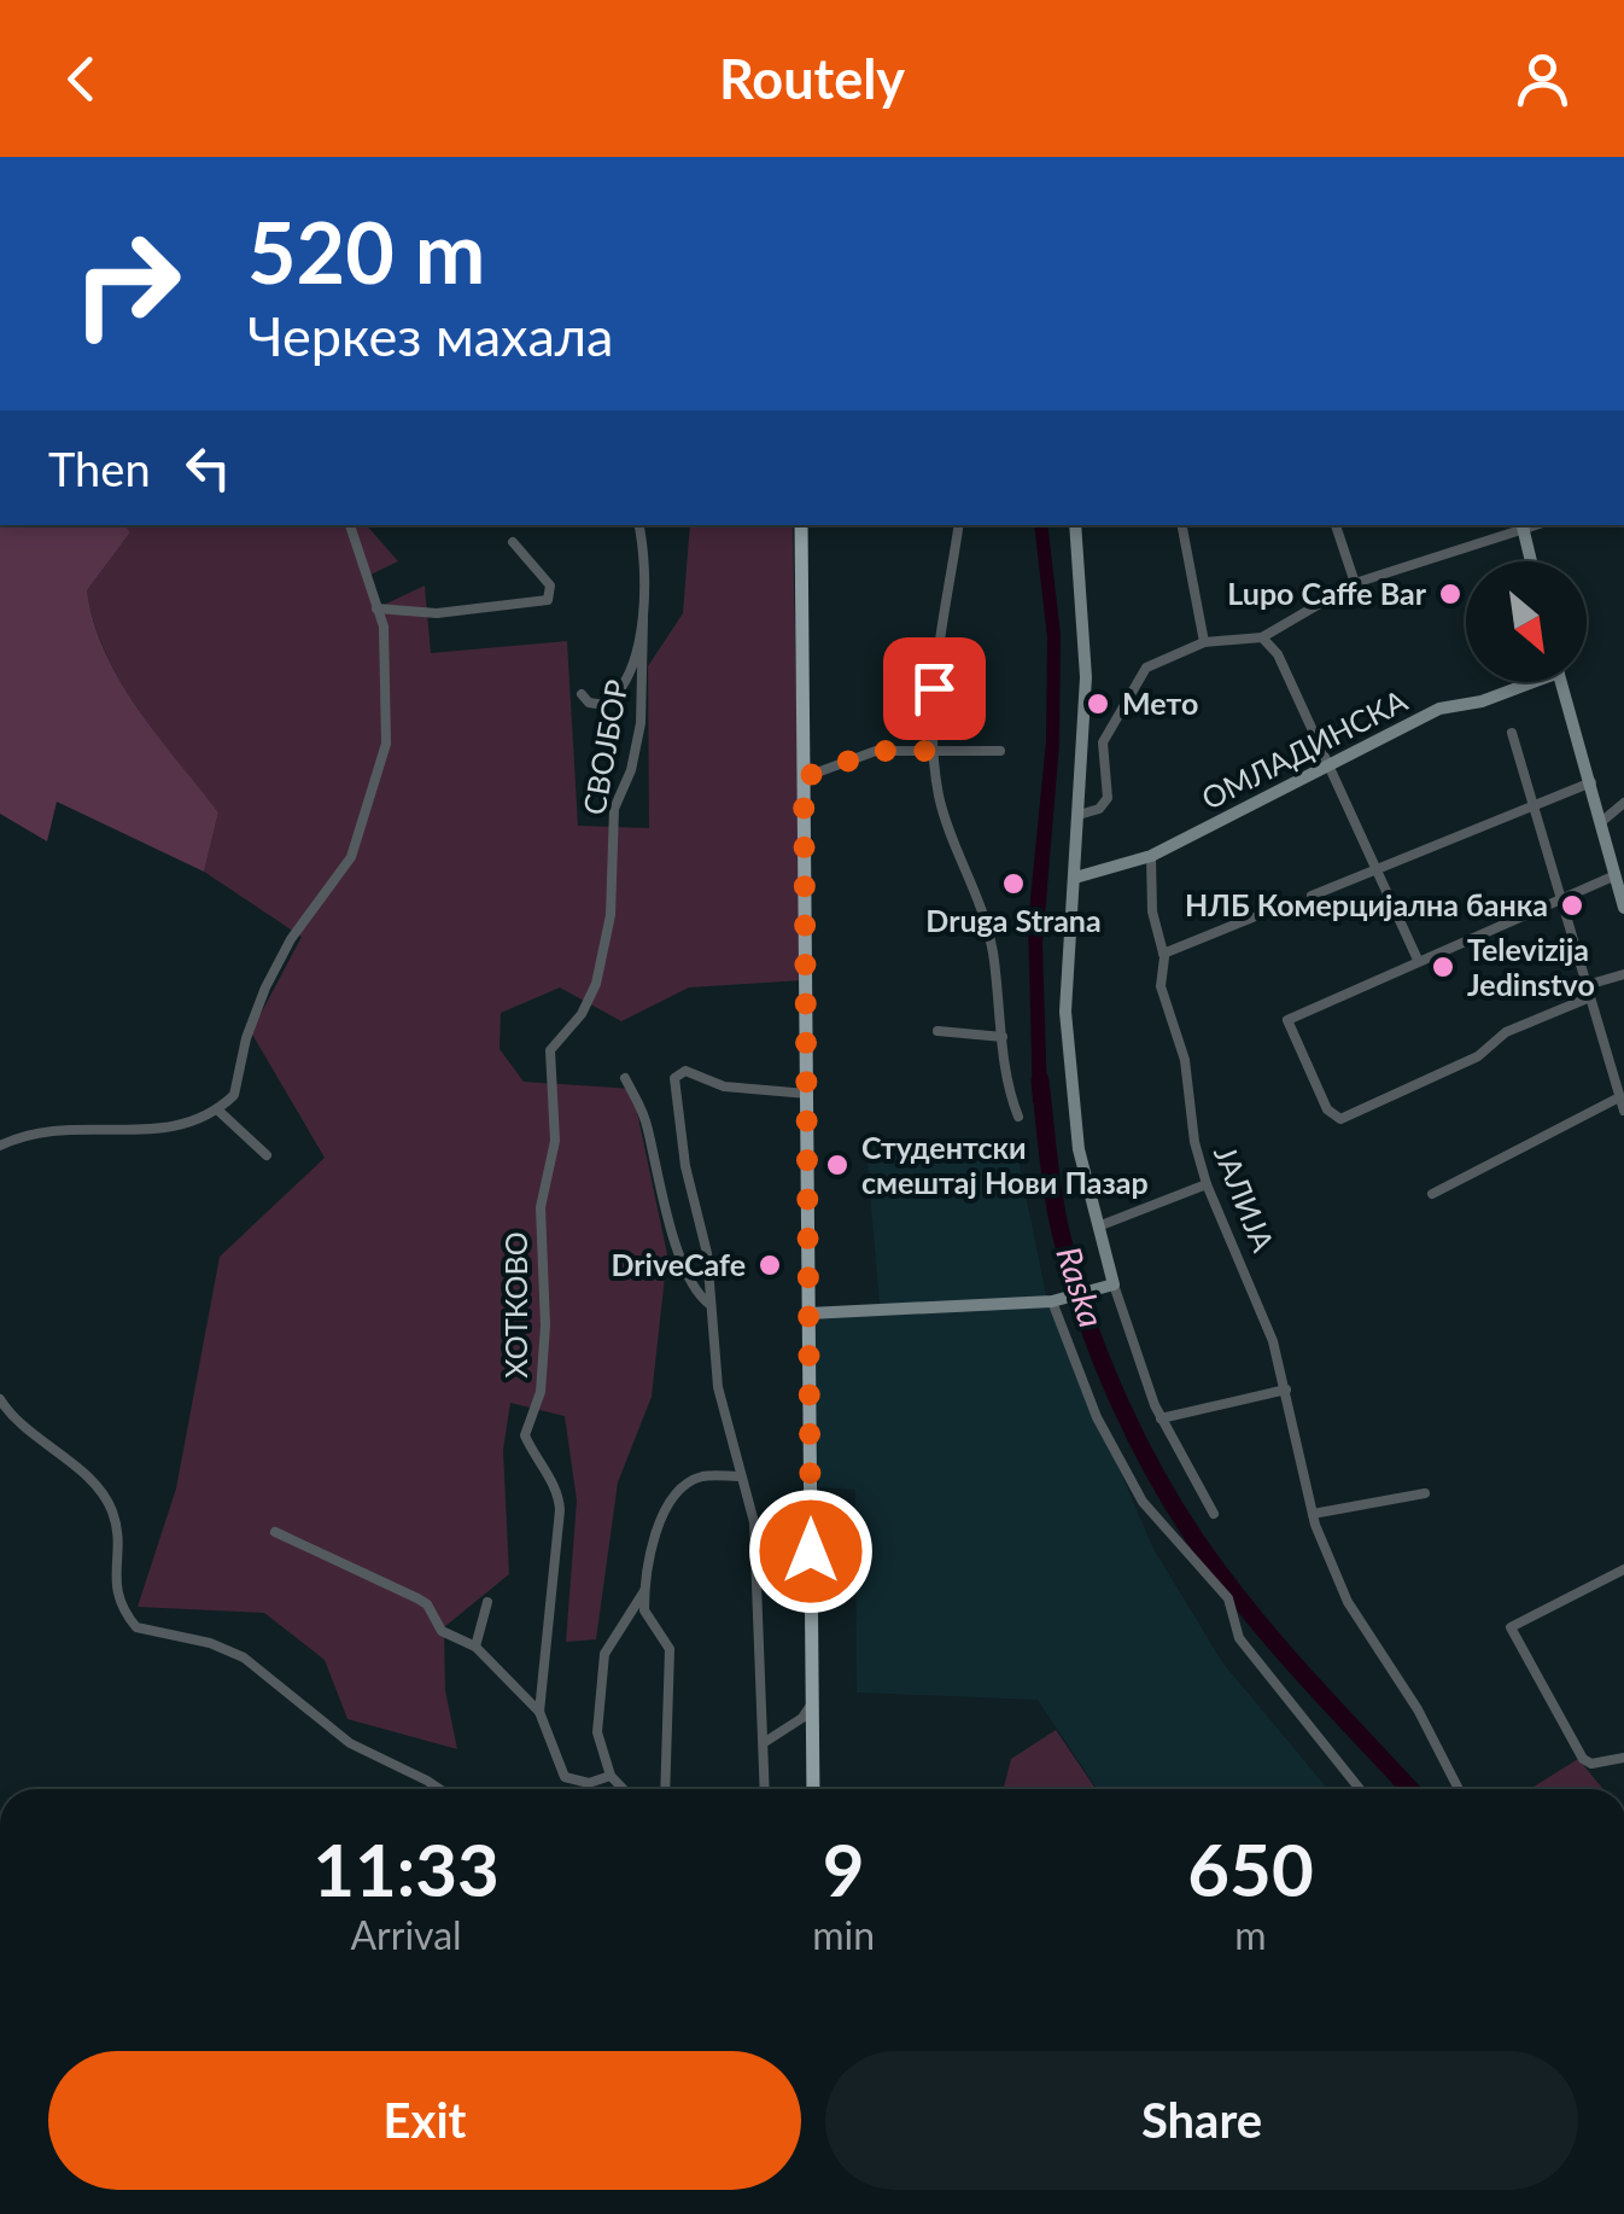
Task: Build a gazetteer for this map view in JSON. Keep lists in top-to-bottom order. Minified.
{"streets":{"street":["СВОЈБОР","ОМЛАДИНСКА","ЈАЛИЈА","ХОТКОВО"]},"crossings":[["СВОЈБОР","ХОТКОВО"],["ОМЛАДИНСКА","ЈАЛИЈА"]],"water":["Raska"],"places":["Lupo Caffe Bar","Мето","Druga Strana","НЛБ Комерцијална банка","Televizija Jedinstvo","Студентски смештај Нови Пазар","DriveCafe"],"north":"bottom right","page":{"header":"Routely","turn":["520 m","Черкез махала"],"then":"Then","eta":["11:33","Arrival","9","min","650","m"],"buttons":["Exit","Share"]}}
